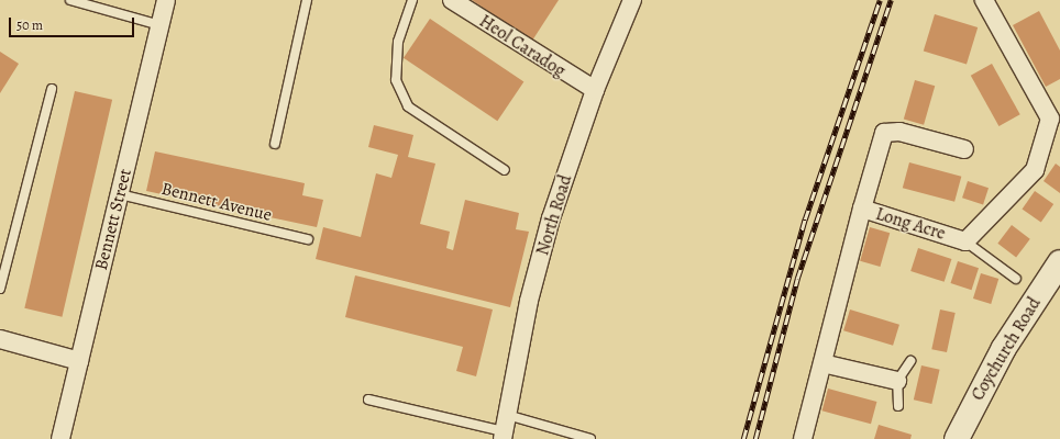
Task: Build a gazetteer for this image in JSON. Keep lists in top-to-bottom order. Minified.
{"streets":{"main road":["Coychurch Road"],"street":["Heol Caradog","North Road","Bennett Street","Long Acre"],"lane":["Bennett Avenue"]},"crossings":[["Heol Caradog","North Road"],["Bennett Avenue","Bennett Street"]],"scale_bar":"50 m"}
